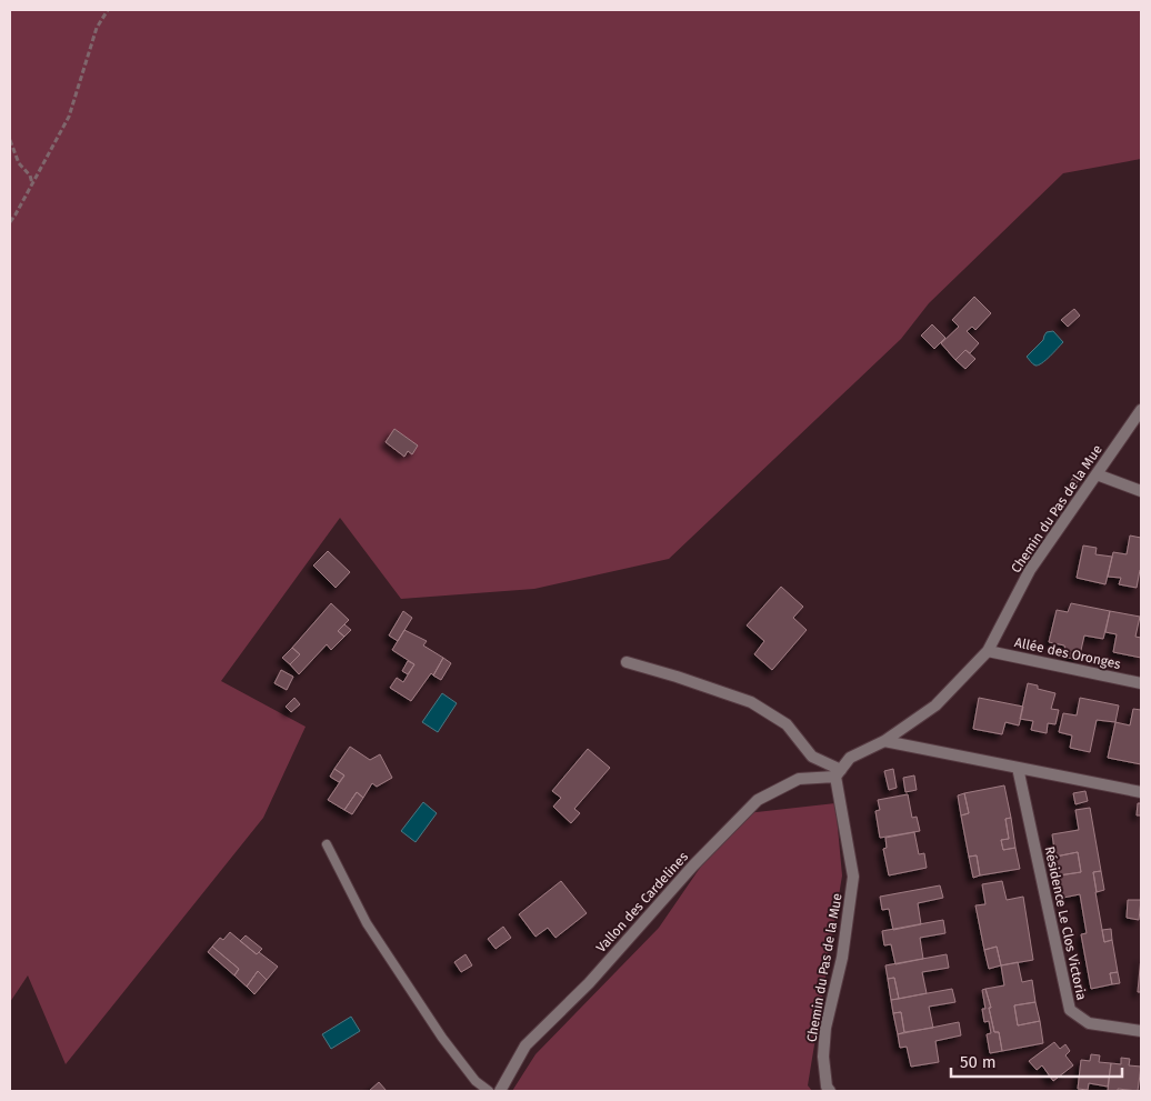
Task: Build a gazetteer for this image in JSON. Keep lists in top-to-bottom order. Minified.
{"streets":{"street":["Chemin du Pas de la Mue","Allée des Oronges","Vallon des Cardelines","Résidence Le Clos Victoria"]},"crossings":[["Chemin du Pas de la Mue","Allée des Oronges"],["Chemin du Pas de la Mue","Vallon des Cardelines"]],"scale_bar":"50 m"}
